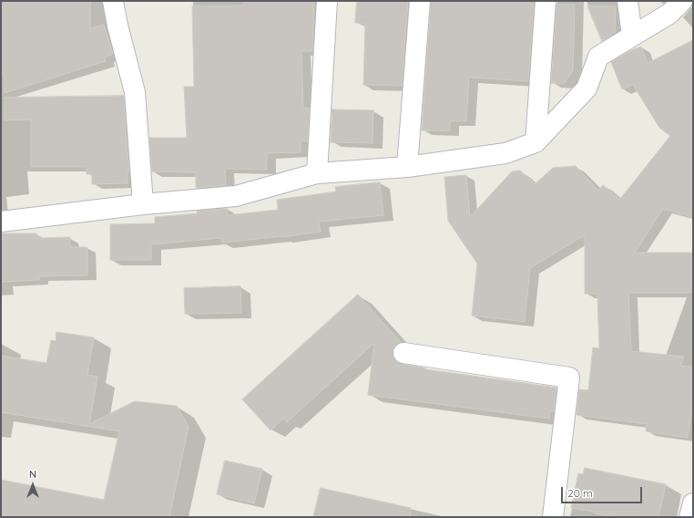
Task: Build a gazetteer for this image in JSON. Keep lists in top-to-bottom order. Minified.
{"scale_bar":"20 m","north":"top"}
